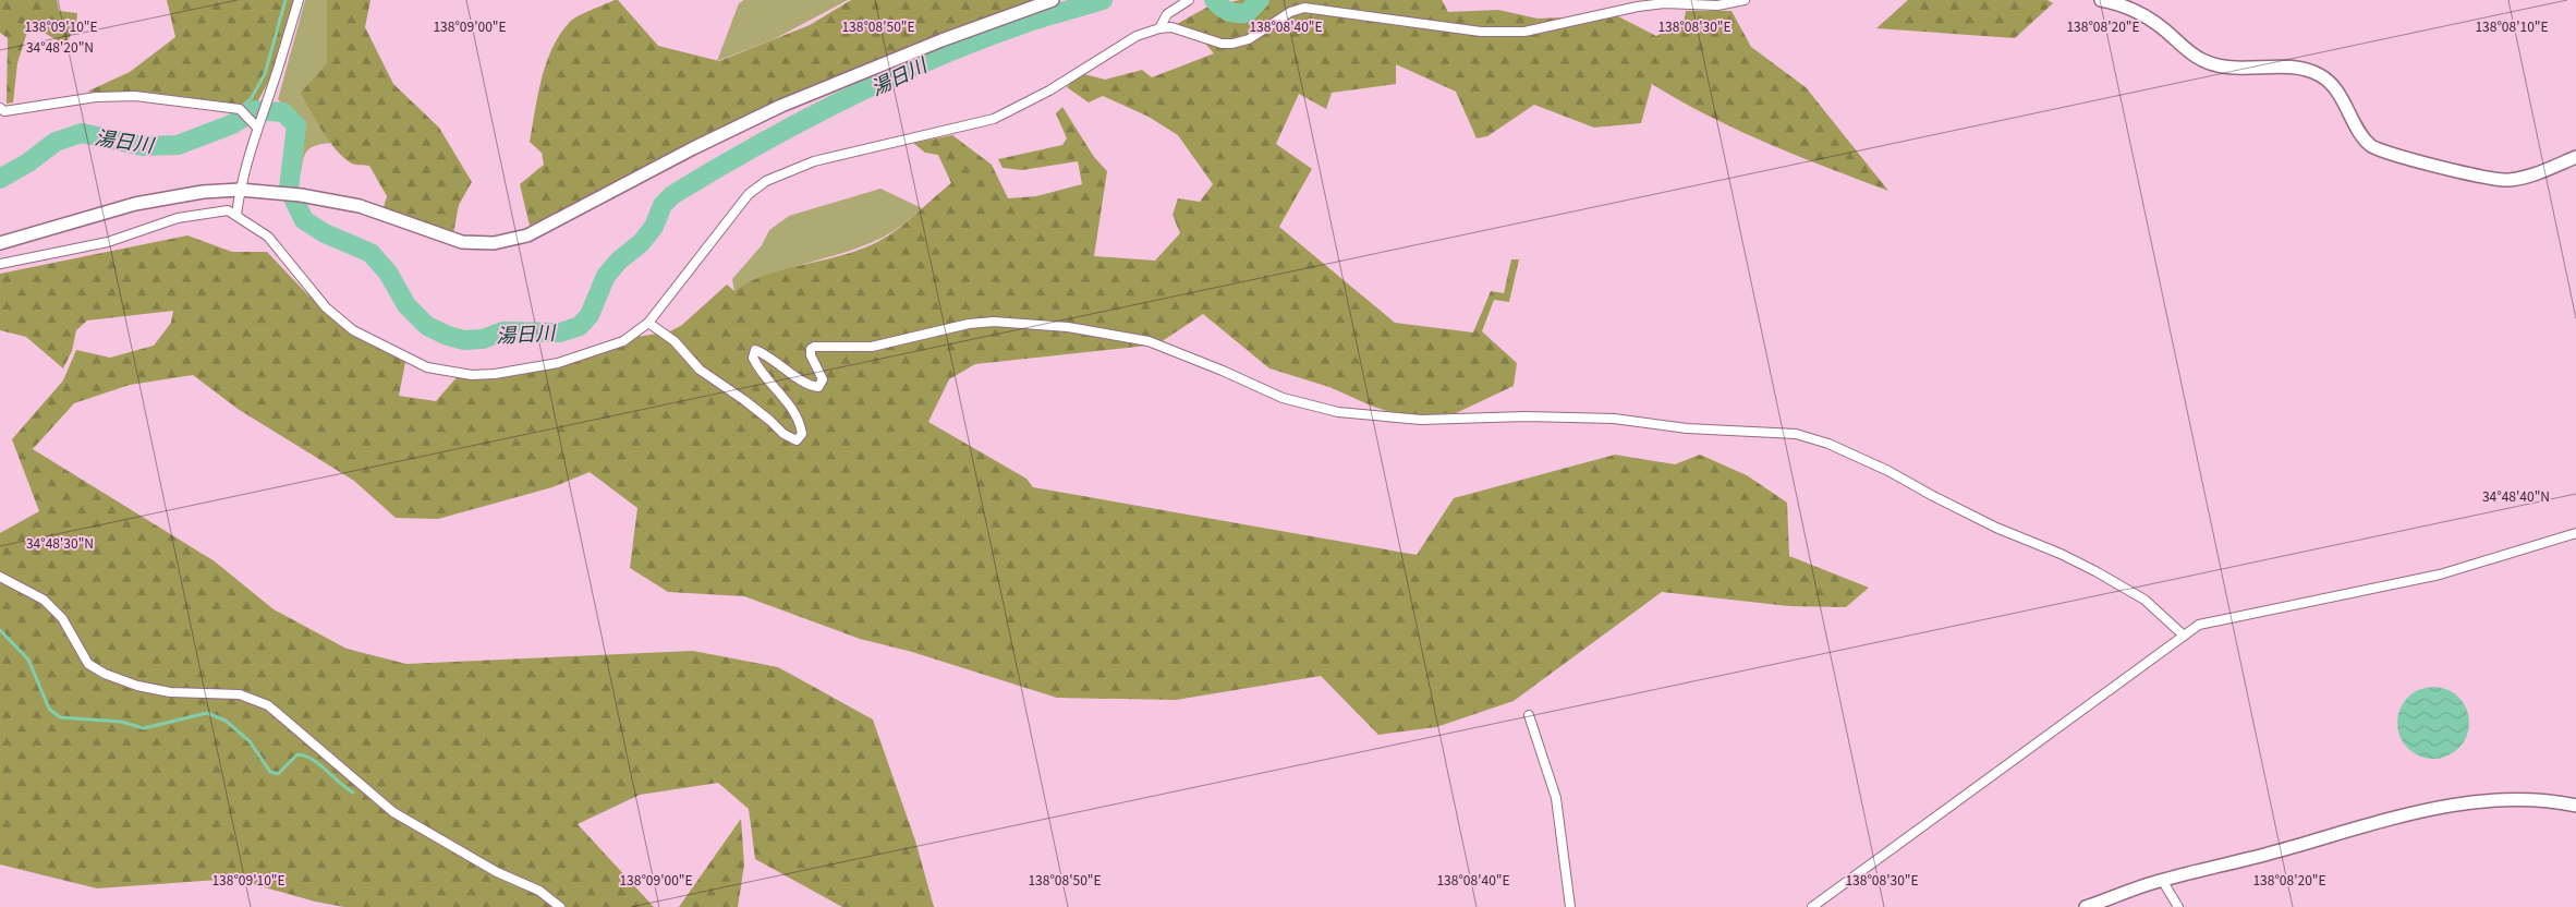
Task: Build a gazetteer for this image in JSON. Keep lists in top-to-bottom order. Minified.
{"water":["湯日川"],"coordinates":["138°09'10\"E","138°09'00\"E","138°08'50\"E","138°08'40\"E","138°08'30\"E","138°08'20\"E","138°08'10\"E","34°48'20\"N","34°48'40\"N","34°48'30\"N"]}
